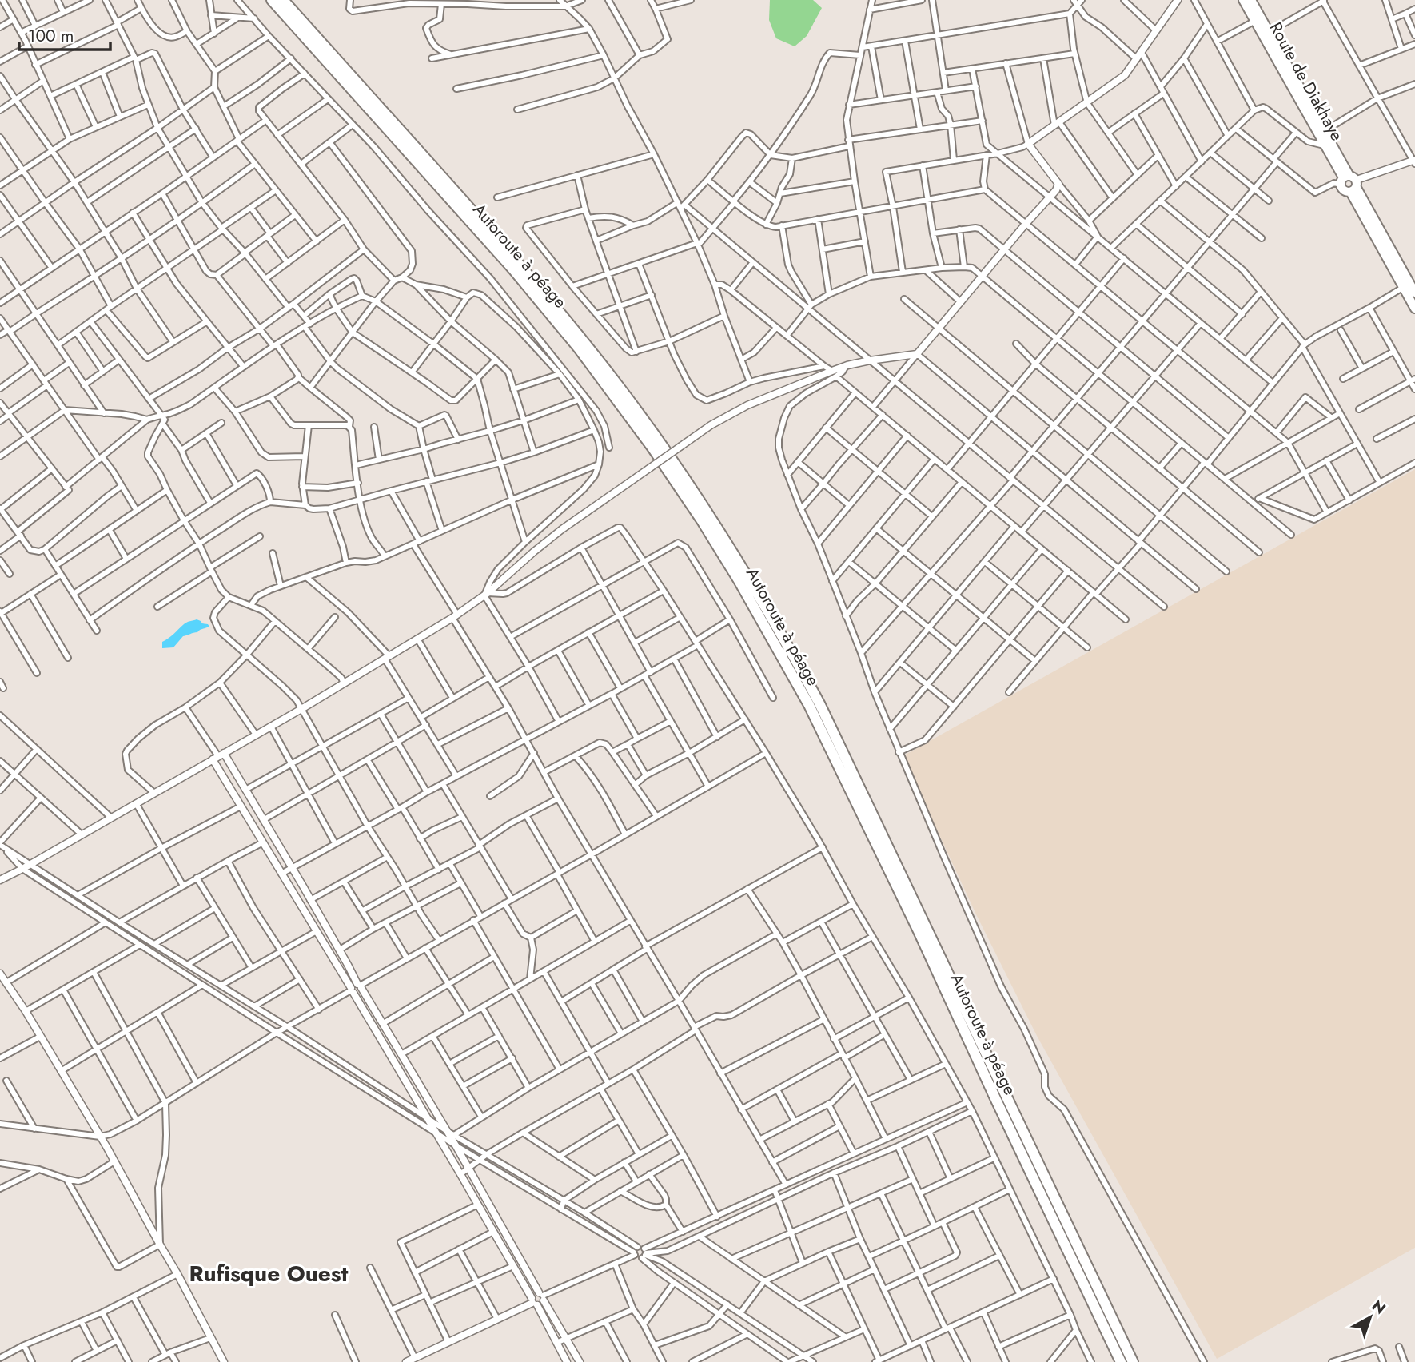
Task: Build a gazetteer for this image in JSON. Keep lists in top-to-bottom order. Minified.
{"streets":{"highway":["Autoroute à péage"],"main road":["Route de Diakhaye"]},"districts":["Rufisque Ouest"],"scale_bar":"100 m","north":"top right"}
